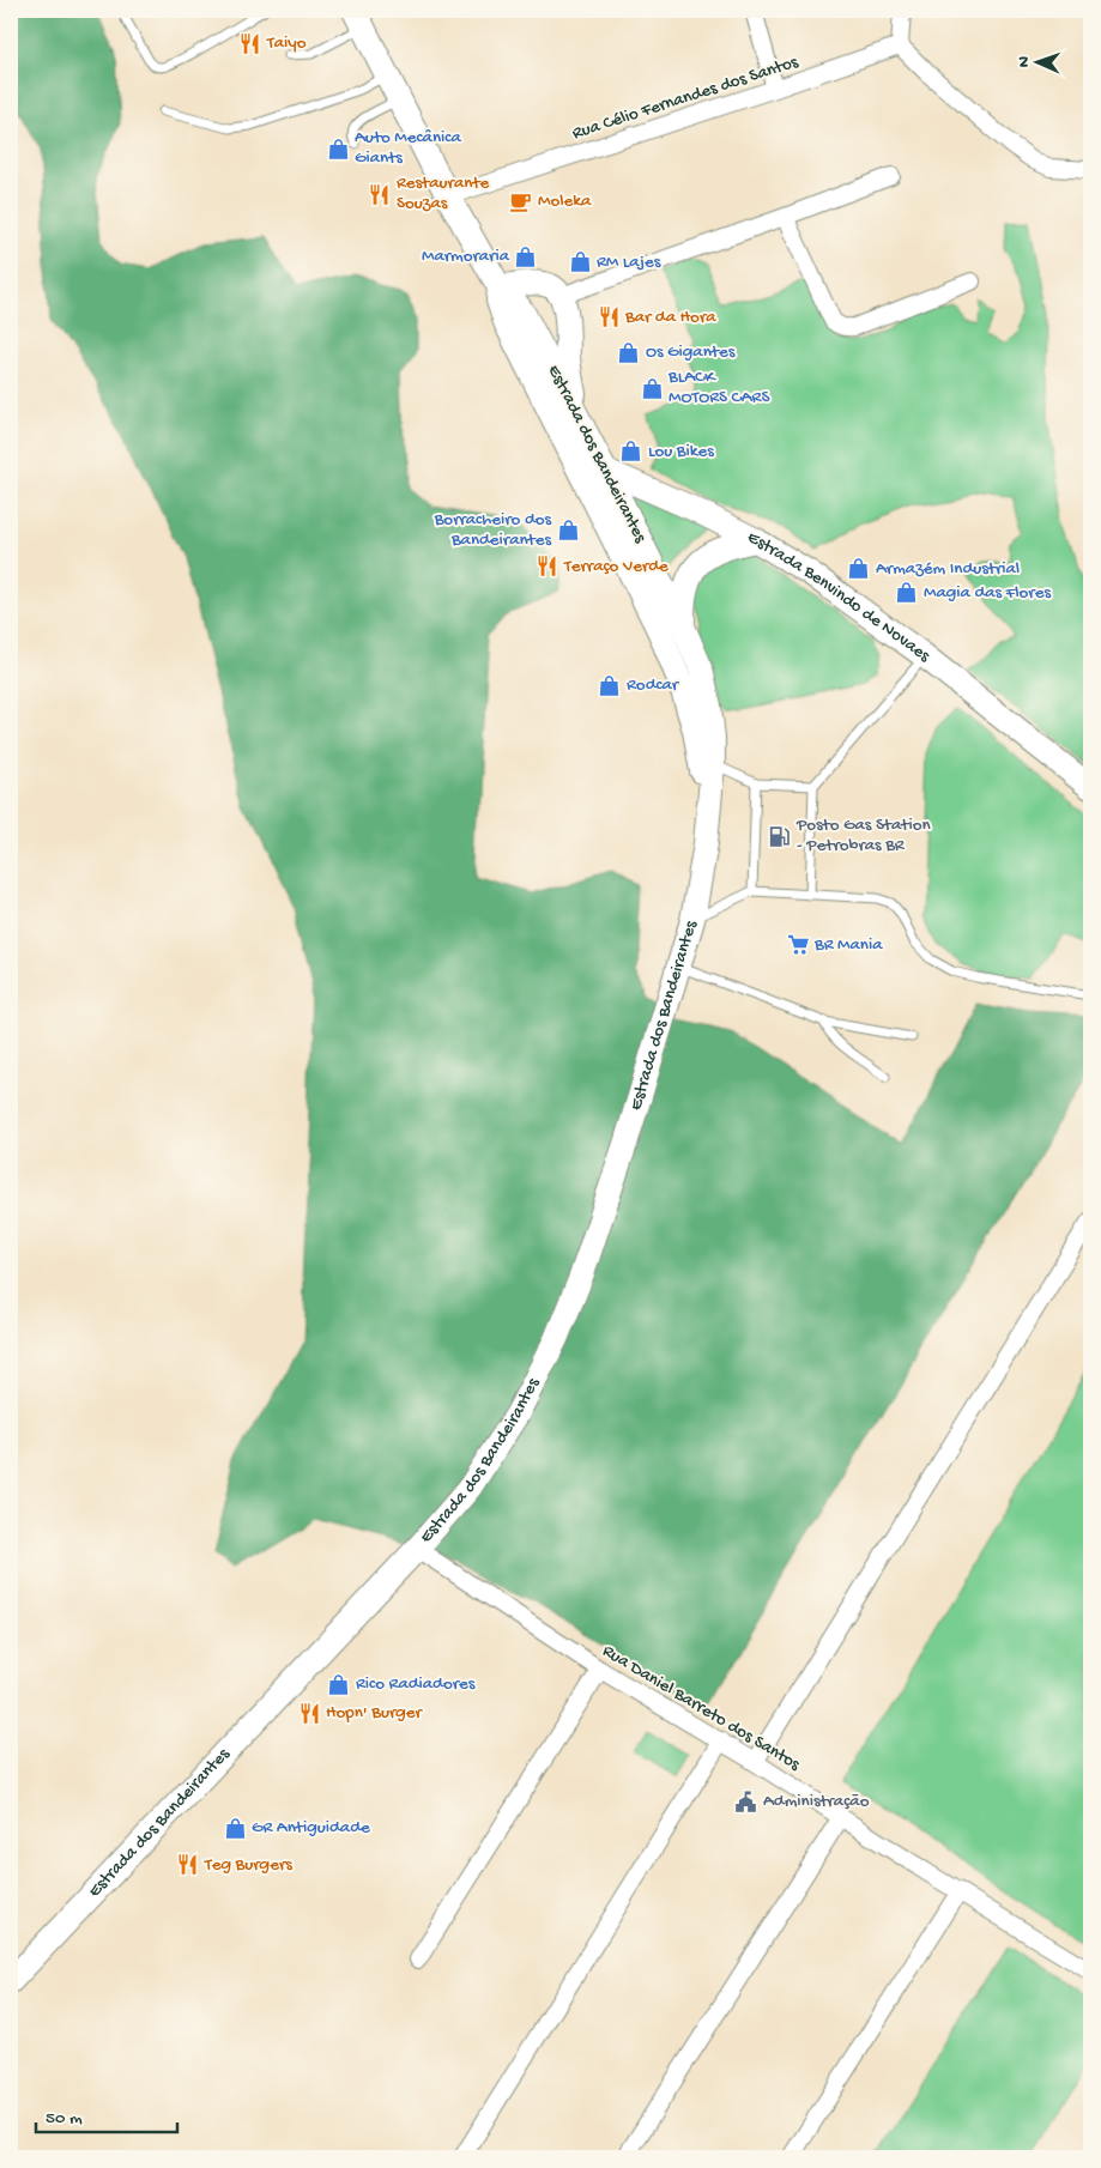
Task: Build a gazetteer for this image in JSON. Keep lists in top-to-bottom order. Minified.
{"streets":{"main road":["Estrada dos Bandeirantes","Estrada Benvindo de Novaes"],"street":["Rua Célio Fernandes dos Santos","Rua Daniel Barreto dos Santos"]},"crossings":[["Rua Célio Fernandes dos Santos","Estrada dos Bandeirantes"],["Estrada dos Bandeirantes","Estrada Benvindo de Novaes"],["Estrada dos Bandeirantes","Rua Daniel Barreto dos Santos"]],"places":{"restaurant":["Taiyo","Restaurante Souzas","Bar da Hora","Terraço Verde","Hopn' Burger","Teg Burgers"],"shop":["Auto Mecânica Giants","Marmoraria","RM Lajes","Os Gigantes","BLACK MOTORS CARS","Lou Bikes","Borracheiro dos Bandeirantes","Armazém Industrial","Magia das Flores","Rodcar","Rico Radiadores","GR Antiguidade"],"cafe":["Moleka"],"fuel station":["Posto Gas Station - Petrobras BR"],"supermarket":["BR Mania"],"public building":["Administração"]},"scale_bar":"50 m","north":"left"}
